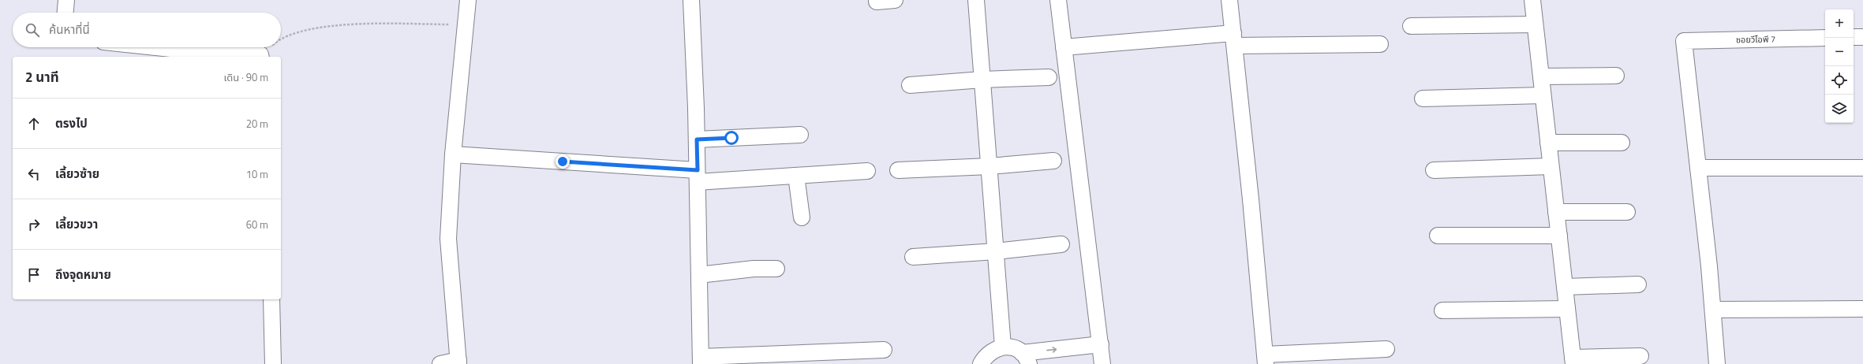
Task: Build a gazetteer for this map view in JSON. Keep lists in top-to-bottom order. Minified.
{"streets":{"street":["ซอยวีไอพี 7"]},"page":{"map_buttons":["+","−"],"search":"ค้นหาที่นี่","heading":["2 นาที","เดิน · 90 m"],"list":[["ตรงไป","20 m"],["เลี้ยวซ้าย","10 m"],["เลี้ยวขวา","60 m"],"ถึงจุดหมาย"]}}
